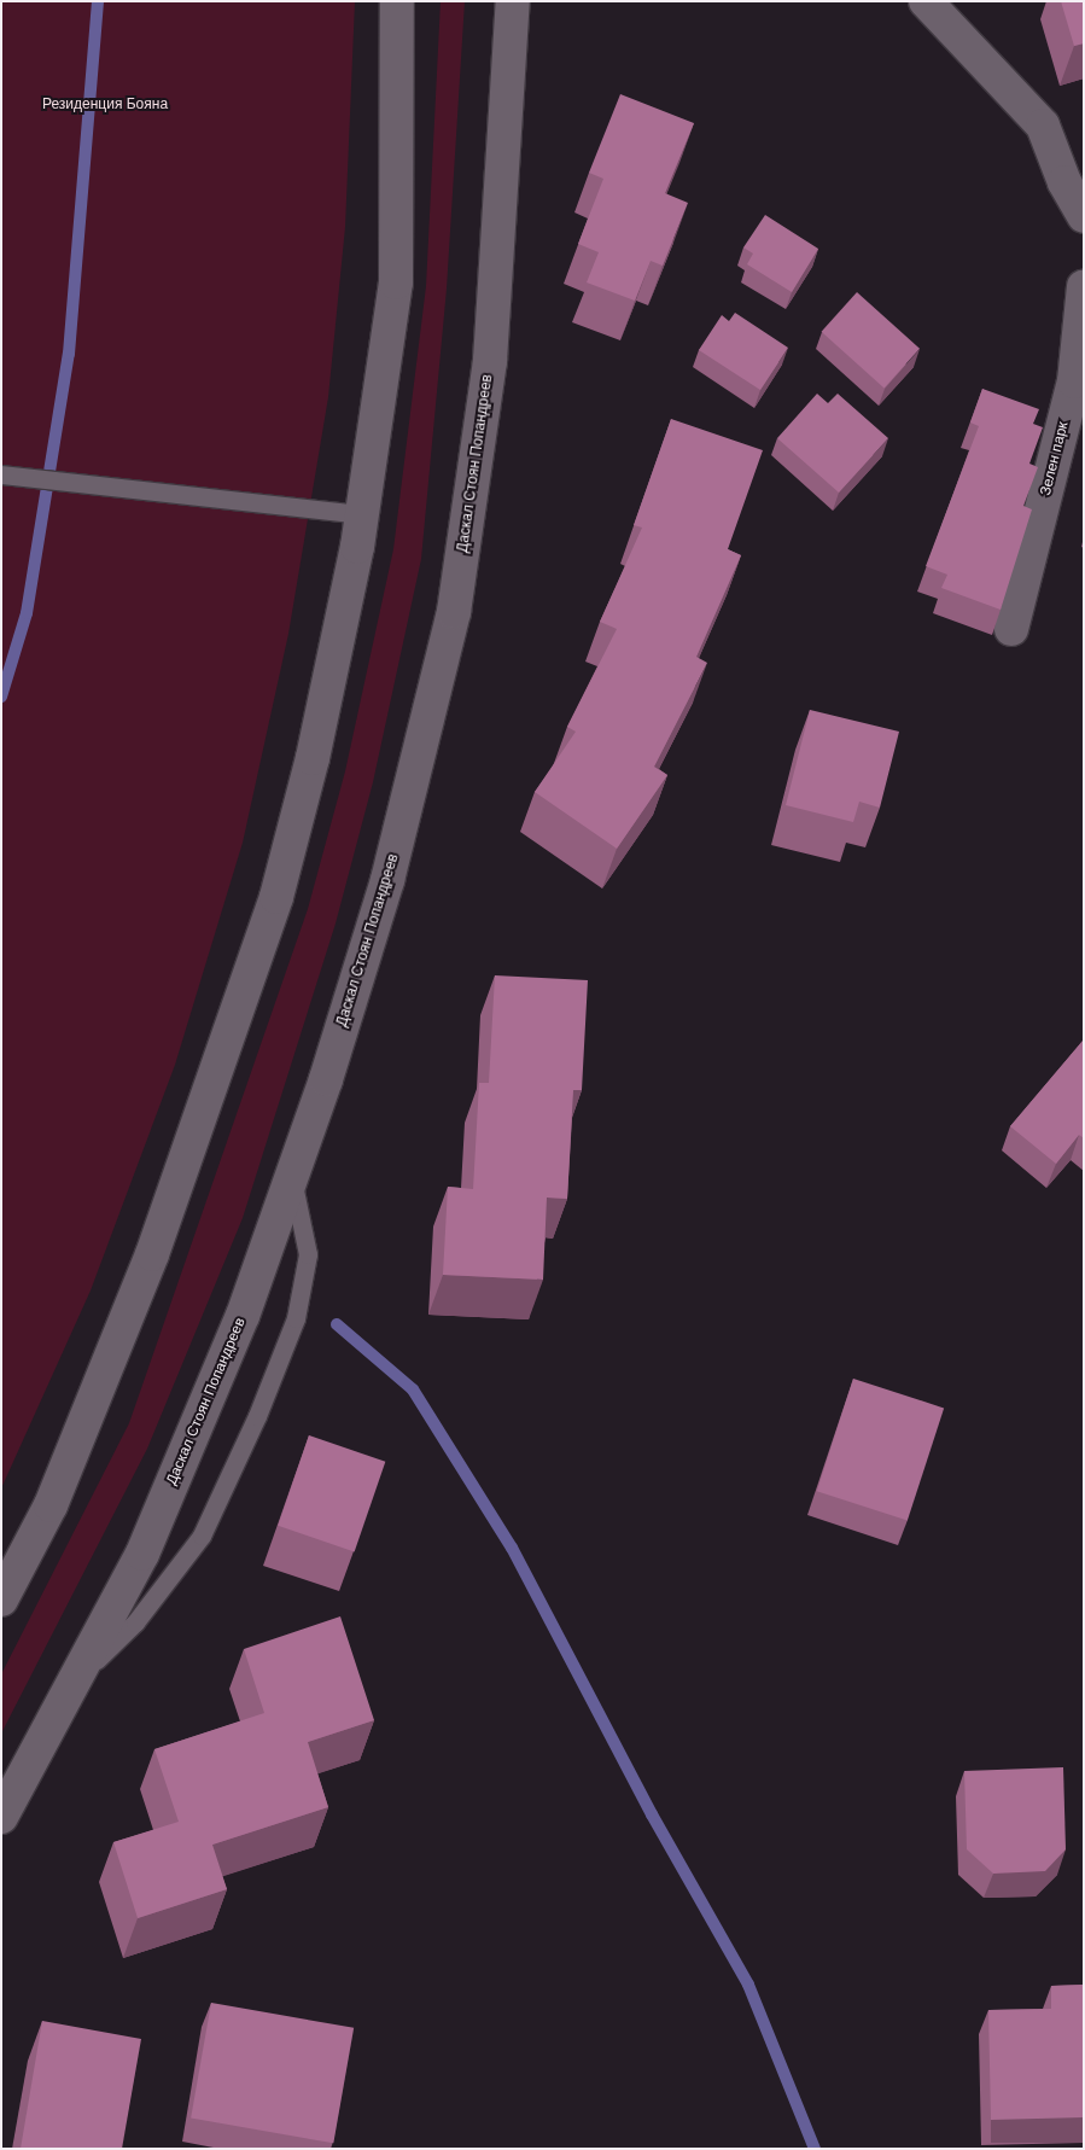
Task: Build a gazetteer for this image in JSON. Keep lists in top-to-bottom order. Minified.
{"streets":{"main road":["Зелен парк","Даскал Стоян Попандреев"]},"parks":["Резиденция Бояна"]}
